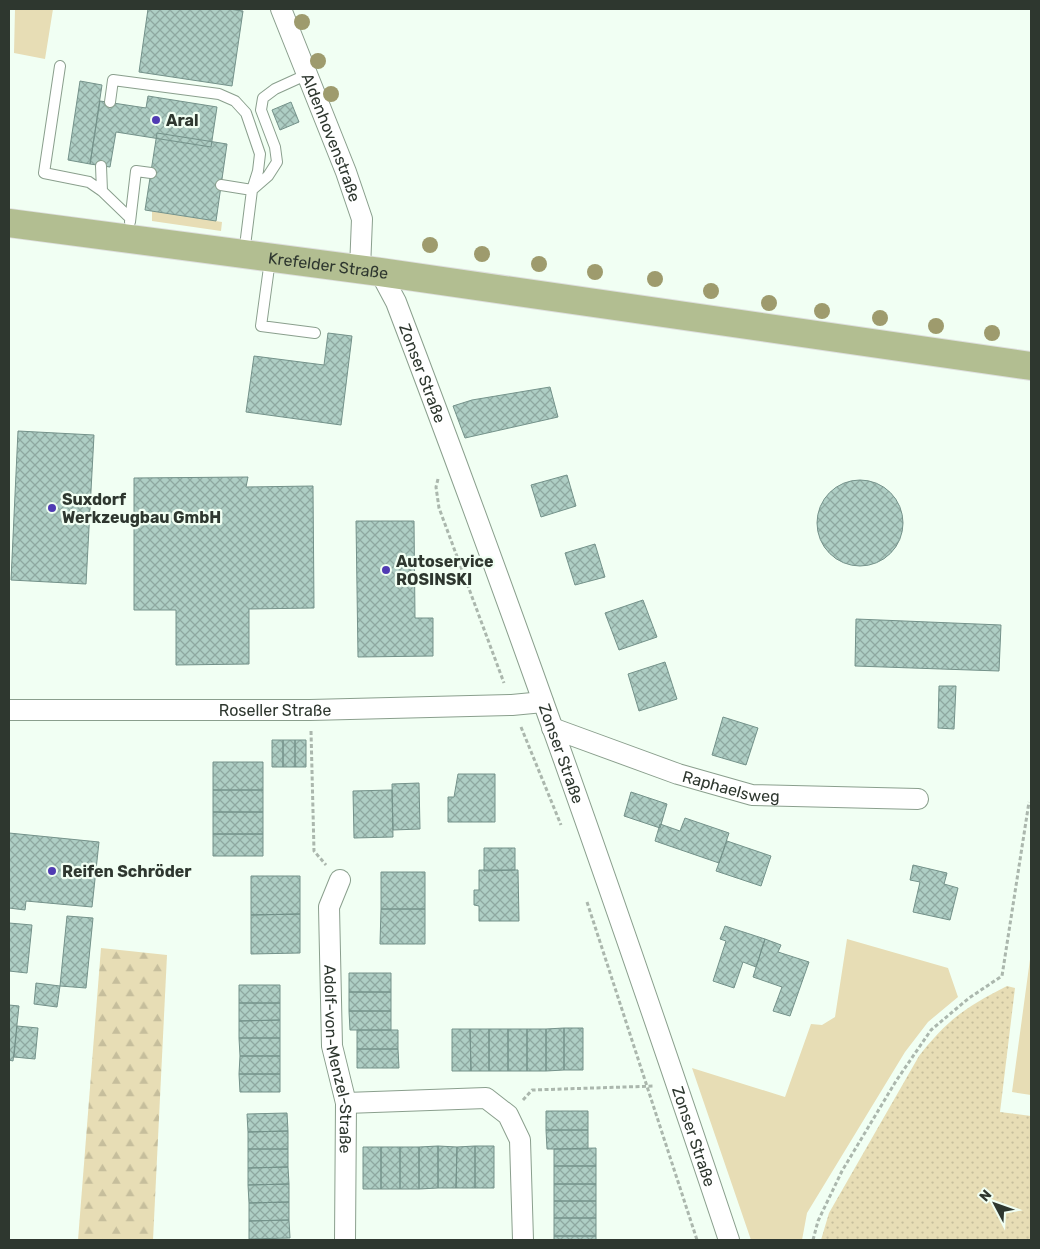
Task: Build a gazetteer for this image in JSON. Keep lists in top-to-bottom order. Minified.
{"streets":{"main road":["Krefelder Straße"],"street":["Aldenhovenstraße","Zonser Straße","Roseller Straße","Raphaelsweg","Adolf-von-Menzel-Straße"]},"crossings":[["Aldenhovenstraße","Krefelder Straße"],["Aldenhovenstraße","Zonser Straße"],["Krefelder Straße","Zonser Straße"],["Zonser Straße","Roseller Straße"],["Zonser Straße","Raphaelsweg"]],"places":["Aral","Suxdorf Werkzeugbau GmbH","Autoservice ROSINSKI","Reifen Schröder"],"north":"top left"}
